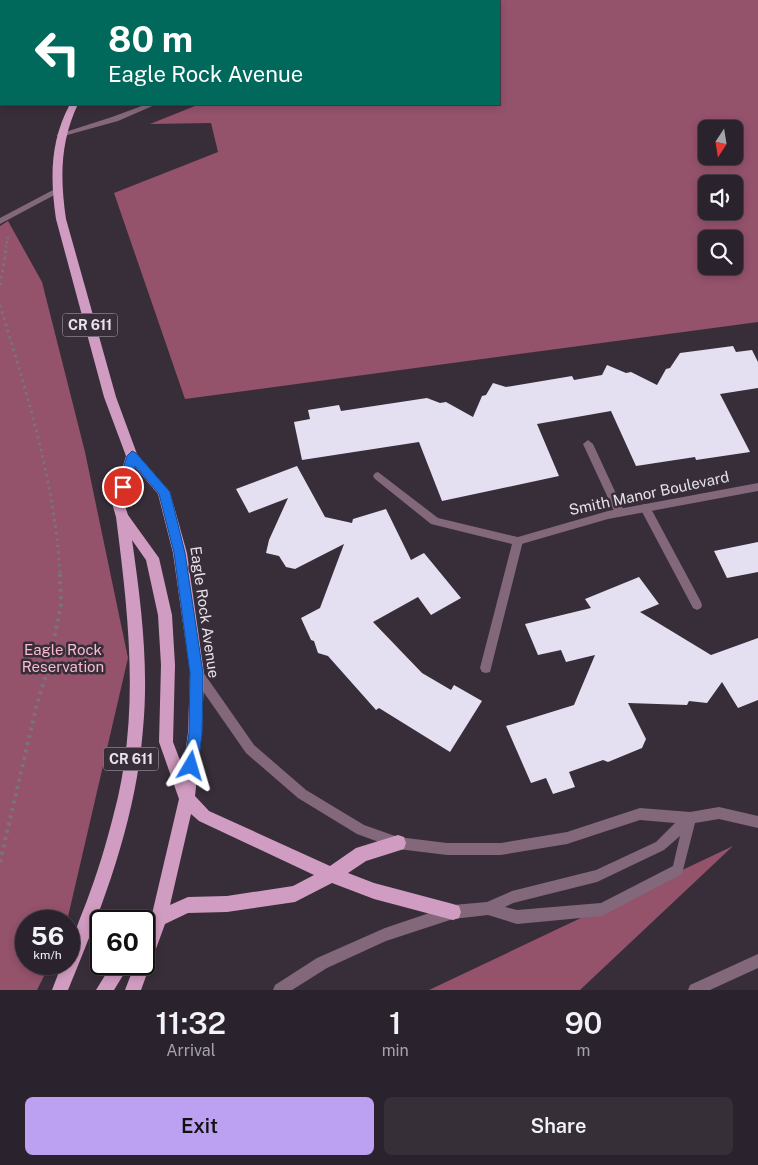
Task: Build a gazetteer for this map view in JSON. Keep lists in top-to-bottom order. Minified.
{"streets":{"main road":["CR 611","Eagle Rock Avenue"],"street":["Smith Manor Boulevard"]},"crossings":[["CR 611","Eagle Rock Avenue"]],"parks":["Eagle Rock Reservation"],"north":"bottom","page":{"turn":["80 m","Eagle Rock Avenue"],"speed":"56 km/h","limit":"60","eta":["11:32","Arrival","1","min","90","m"],"buttons":["Exit","Share"]}}
